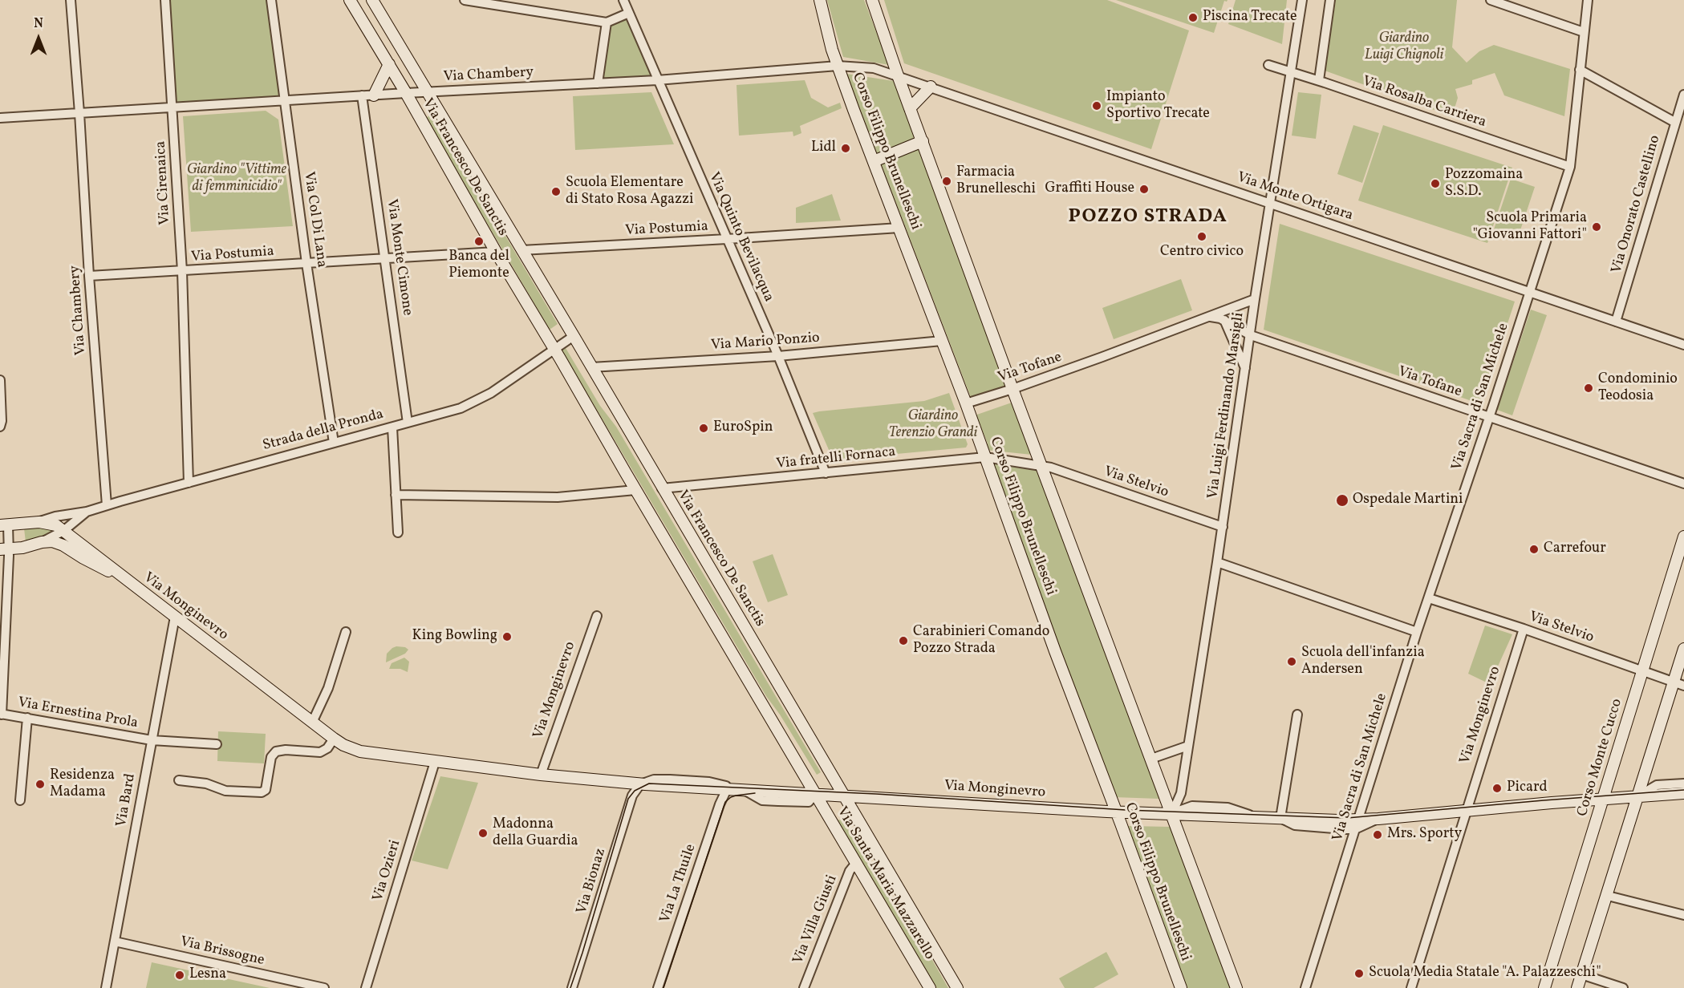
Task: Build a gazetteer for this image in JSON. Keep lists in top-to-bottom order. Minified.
{"streets":{"street":["Via Chambery","Via Rosalba Carriera","Corso Filippo Brunelleschi","Via Francesco De Sanctis","Via Cirenaica","Via Monte Ortigara","Via Onorato Castellino","Via Col Di Lana","Via Postumia","Via Quinto Bevilacqua","Via Monte Cimone","Via Mario Ponzio","Via Tofane","Via Sacra di San Michele","Via Luigi Ferdinando Marsigli","Strada della Pronda","Via fratelli Fornaca","Via Stelvio","Via Monginevro","Via Ernestina Prola","Corso Monte Cucco","Via Bard","Via Ozieri","Via Bionaz","Via La Thuile","Via Santa Maria Mazzarello","Via Villa Giusti","Via Brissogne"]},"crossings":[["Via Chambery","Corso Filippo Brunelleschi"],["Via Chambery","Via Francesco De Sanctis"],["Via Chambery","Via Cirenaica"],["Via Chambery","Via Monte Ortigara"],["Via Chambery","Via Col Di Lana"],["Via Chambery","Via Quinto Bevilacqua"],["Via Chambery","Via Monte Cimone"],["Via Chambery","Strada della Pronda"],["Via Rosalba Carriera","Via Sacra di San Michele"],["Via Rosalba Carriera","Via Luigi Ferdinando Marsigli"],["Corso Filippo Brunelleschi","Via Postumia"],["Corso Filippo Brunelleschi","Via Mario Ponzio"],["Corso Filippo Brunelleschi","Via Tofane"],["Corso Filippo Brunelleschi","Via fratelli Fornaca"],["Corso Filippo Brunelleschi","Via Monginevro"],["Via Francesco De Sanctis","Via Postumia"],["Via Francesco De Sanctis","Via Mario Ponzio"],["Via Francesco De Sanctis","Strada della Pronda"],["Via Francesco De Sanctis","Via fratelli Fornaca"],["Via Francesco De Sanctis","Via Monginevro"],["Via Francesco De Sanctis","Via Santa Maria Mazzarello"],["Via Cirenaica","Via Postumia"],["Via Monte Ortigara","Via Onorato Castellino"],["Via Monte Ortigara","Via Sacra di San Michele"],["Via Monte Ortigara","Via Luigi Ferdinando Marsigli"],["Via Col Di Lana","Via Postumia"],["Via Col Di Lana","Strada della Pronda"],["Via Postumia","Via Quinto Bevilacqua"],["Via Postumia","Via Monte Cimone"],["Via Postumia","Strada della Pronda"],["Via Quinto Bevilacqua","Via Mario Ponzio"],["Via Quinto Bevilacqua","Via fratelli Fornaca"],["Via Monte Cimone","Strada della Pronda"],["Via Tofane","Via Sacra di San Michele"],["Via Tofane","Via Luigi Ferdinando Marsigli"],["Via Sacra di San Michele","Via Stelvio"],["Via Sacra di San Michele","Via Monginevro"],["Via Luigi Ferdinando Marsigli","Via Stelvio"],["Via Luigi Ferdinando Marsigli","Via Monginevro"],["Strada della Pronda","Via Monginevro"],["Via fratelli Fornaca","Via Stelvio"],["Via Stelvio","Via Monginevro"],["Via Stelvio","Corso Monte Cucco"],["Via Monginevro","Corso Monte Cucco"],["Via Monginevro","Via Bard"],["Via Monginevro","Via Ozieri"],["Via Monginevro","Via Bionaz"],["Via Monginevro","Via La Thuile"],["Via Monginevro","Via Santa Maria Mazzarello"],["Via Ernestina Prola","Via Bard"],["Via Bard","Via Brissogne"],["Via Santa Maria Mazzarello","Via Villa Giusti"]],"districts":["POZZO STRADA"],"parks":["Giardino Luigi Chignoli","Giardino \"Vittime di femminicidio\"","Giardino Terenzio Grandi"],"places":["Piscina Trecate","Impianto Sportivo Trecate","Lidl","Farmacia Brunelleschi","Pozzomaina S.S.D.","Graffiti House","Scuola Elementare di Stato Rosa Agazzi","Scuola Primaria \"Giovanni Fattori\"","Centro civico","Banca del Piemonte","Condominio Teodosia","EuroSpin","Ospedale Martini","Carrefour","King Bowling","Carabinieri Comando Pozzo Strada","Scuola dell'infanzia Andersen","Residenza Madama","Picard","Madonna della Guardia","Mrs. Sporty","Scuola Media Statale \"A. Palazzeschi\"","Lesna"],"north":"top"}
